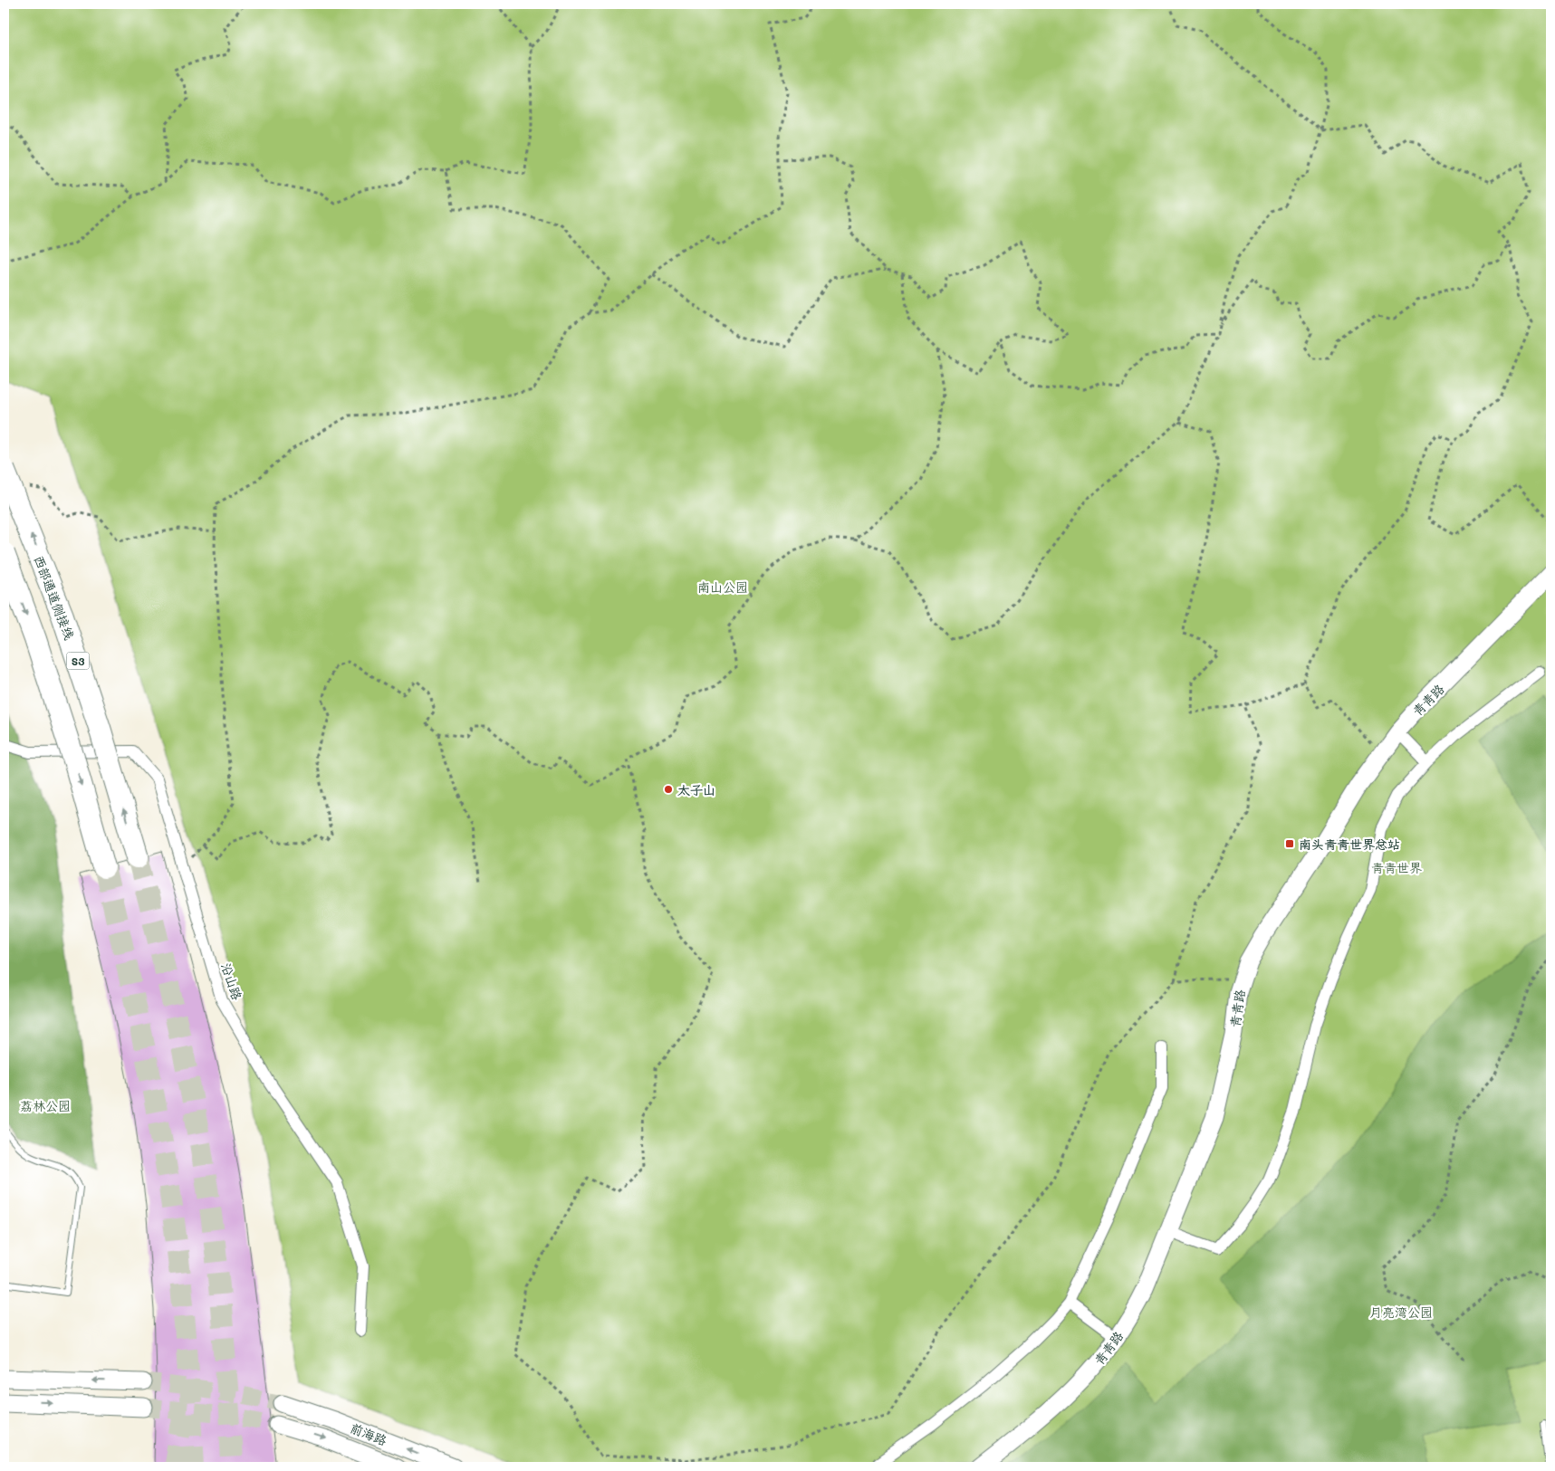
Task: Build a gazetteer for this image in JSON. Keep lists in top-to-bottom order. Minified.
{"streets":{"highway":["西部通道侧接线","S3"],"street":["青青路","沿山路","前海路"]},"parks":["南山公园","青青世界","荔林公园","月亮湾公园"],"places":{"other":["太子山"],"transit":["南头青青世界总站"]}}
